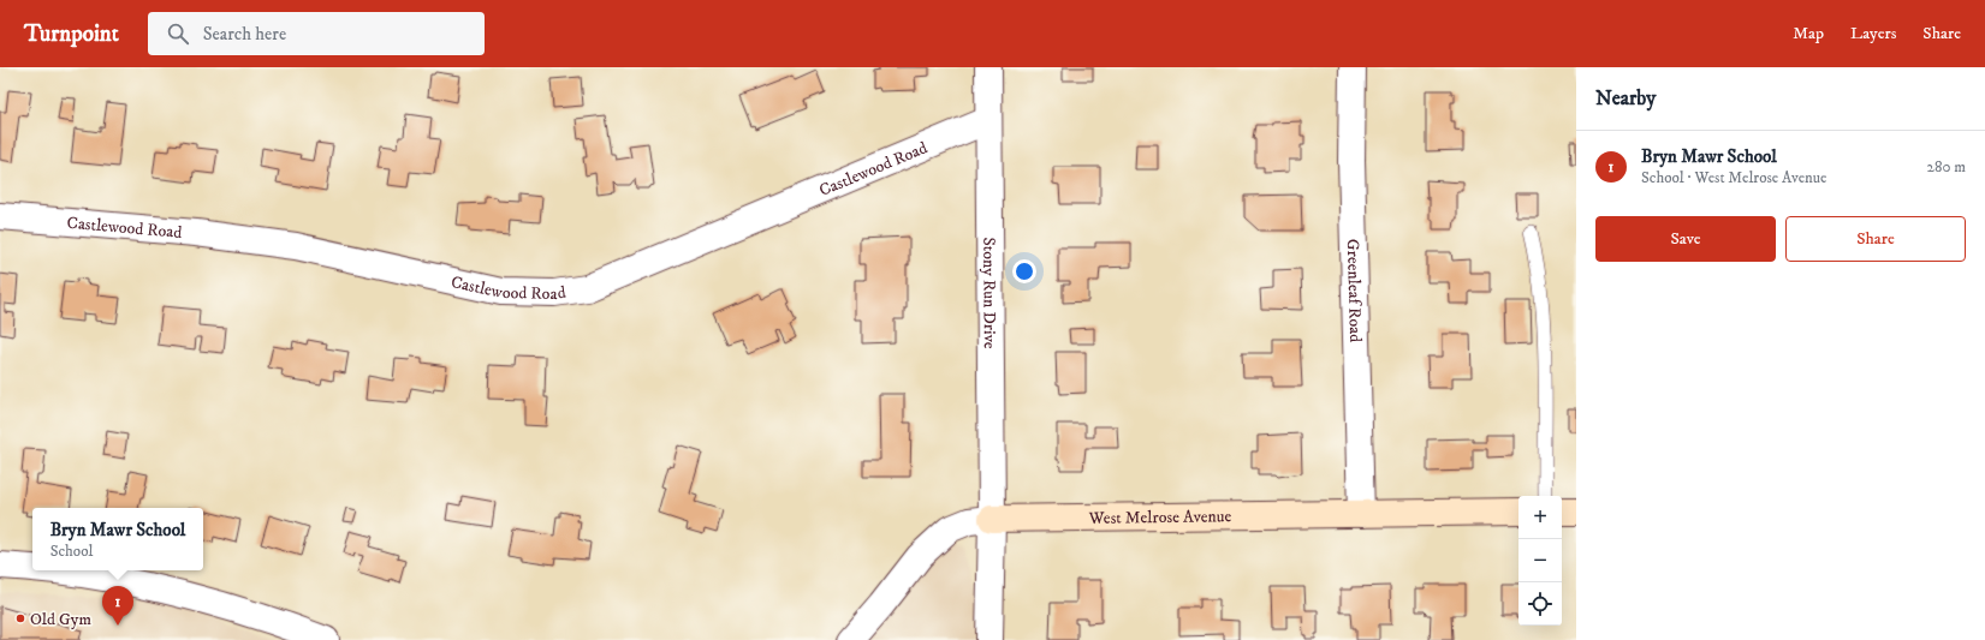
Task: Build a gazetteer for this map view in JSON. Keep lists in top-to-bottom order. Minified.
{"streets":{"street":["Castlewood Road","Greenleaf Road","Stony Run Drive","West Melrose Avenue"]},"crossings":[["Castlewood Road","Stony Run Drive"],["Greenleaf Road","West Melrose Avenue"],["Stony Run Drive","West Melrose Avenue"]],"places":["Old Gym"],"page":{"header":"Turnpoint","search":"Search here","nav":["Map","Layers","Share"],"heading":"Nearby","list":[{"mark":"1","name":"Bryn Mawr School","note":"School · West Melrose Avenue","value":"280 m"}],"buttons":["Save","Share"],"map_buttons":["+","−"],"popup":["Bryn Mawr School","School"],"pins":"1"}}
